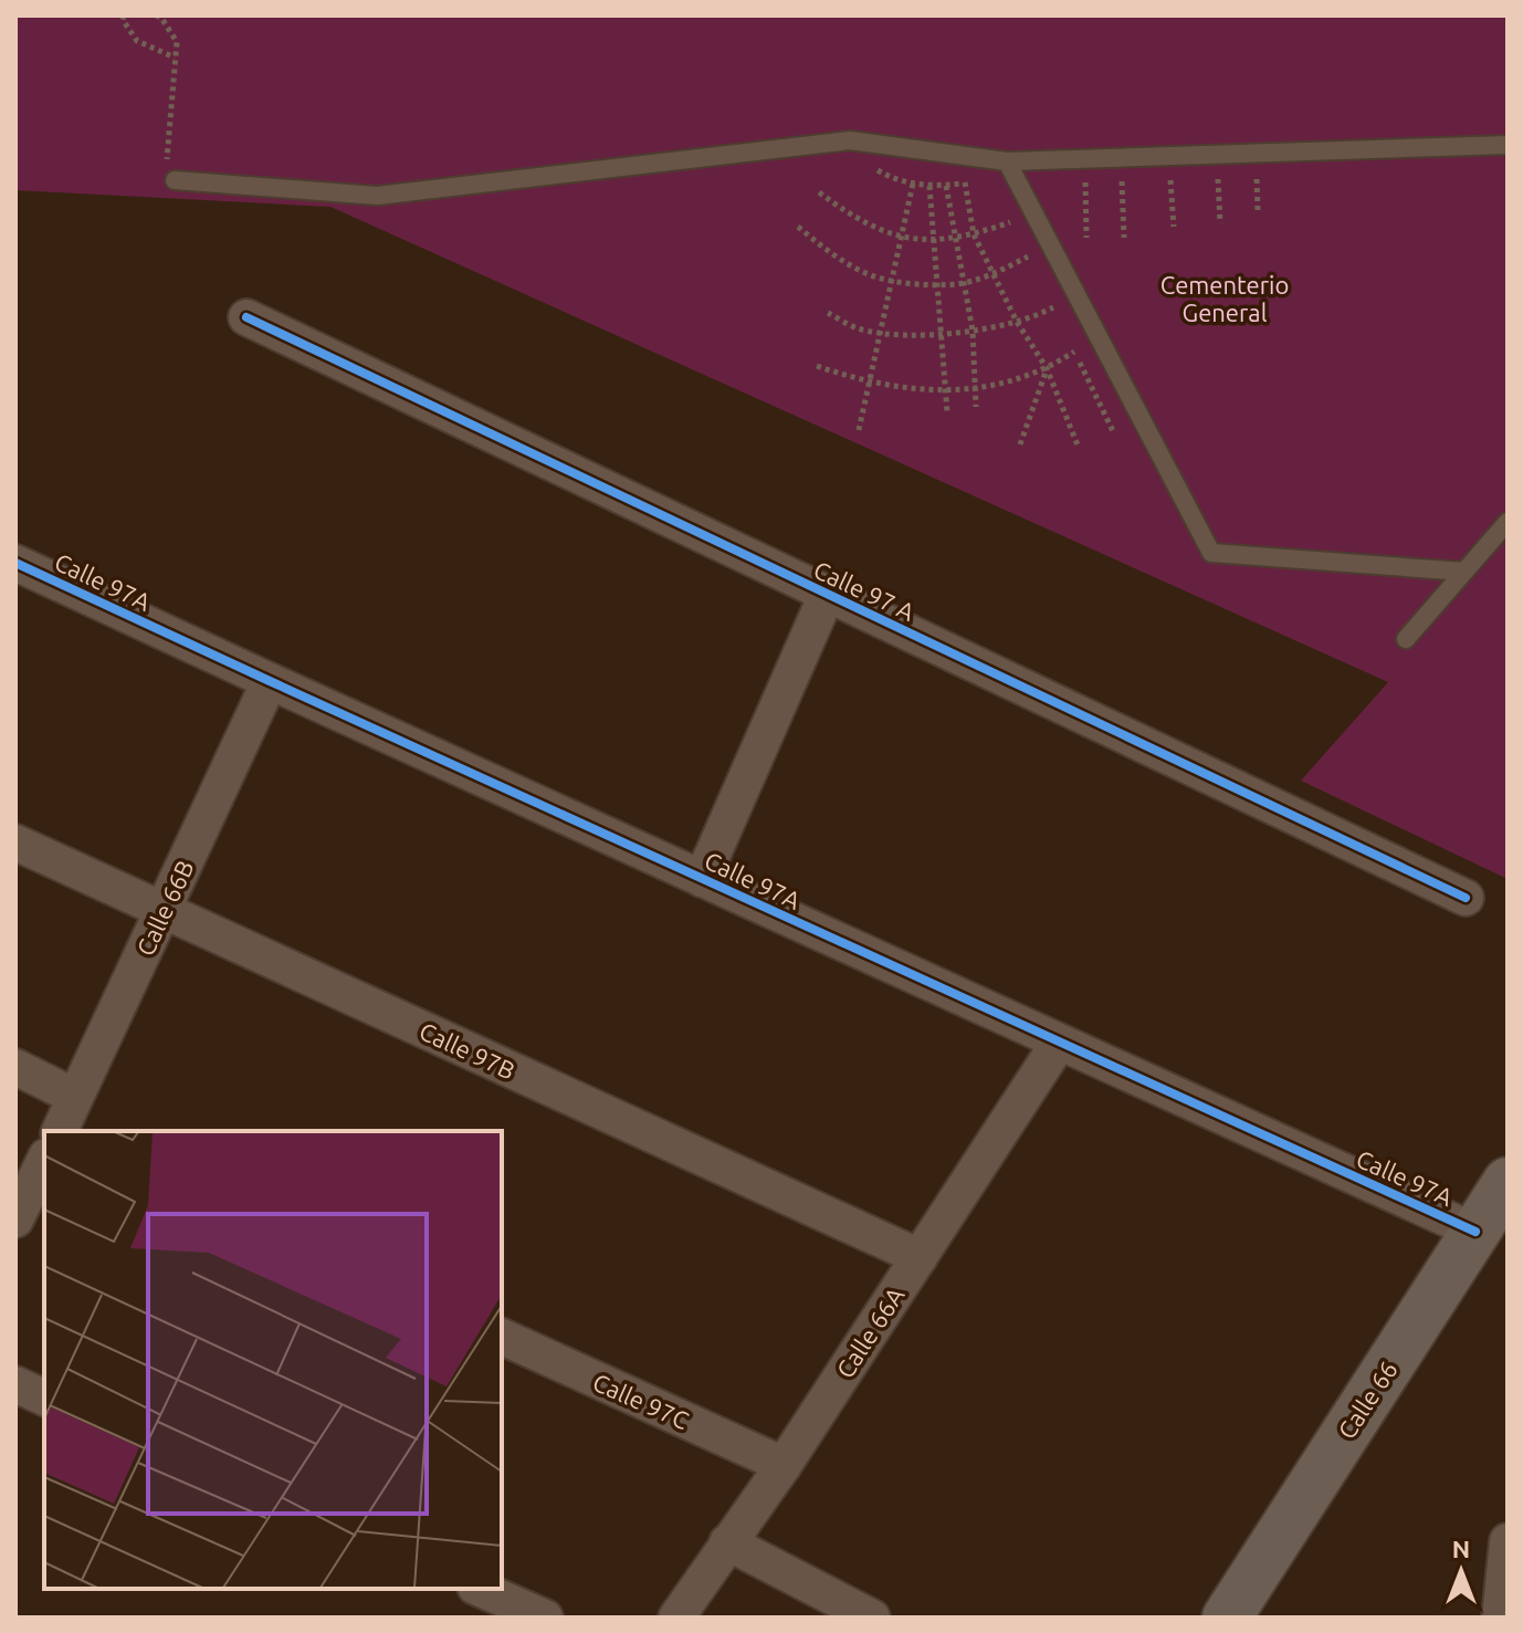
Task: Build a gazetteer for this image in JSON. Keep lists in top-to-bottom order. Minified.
{"streets":{"street":["Calle 97A","Calle 97 A","Calle 66B","Calle 97B","Calle 66A","Calle 66","Calle 97C"]},"crossings":[["Calle 97A","Calle 66B"],["Calle 97A","Calle 66A"],["Calle 97A","Calle 66"],["Calle 66B","Calle 97B"],["Calle 97B","Calle 66A"],["Calle 66A","Calle 97C"]],"parks":["Cementerio General"],"north":"top"}
